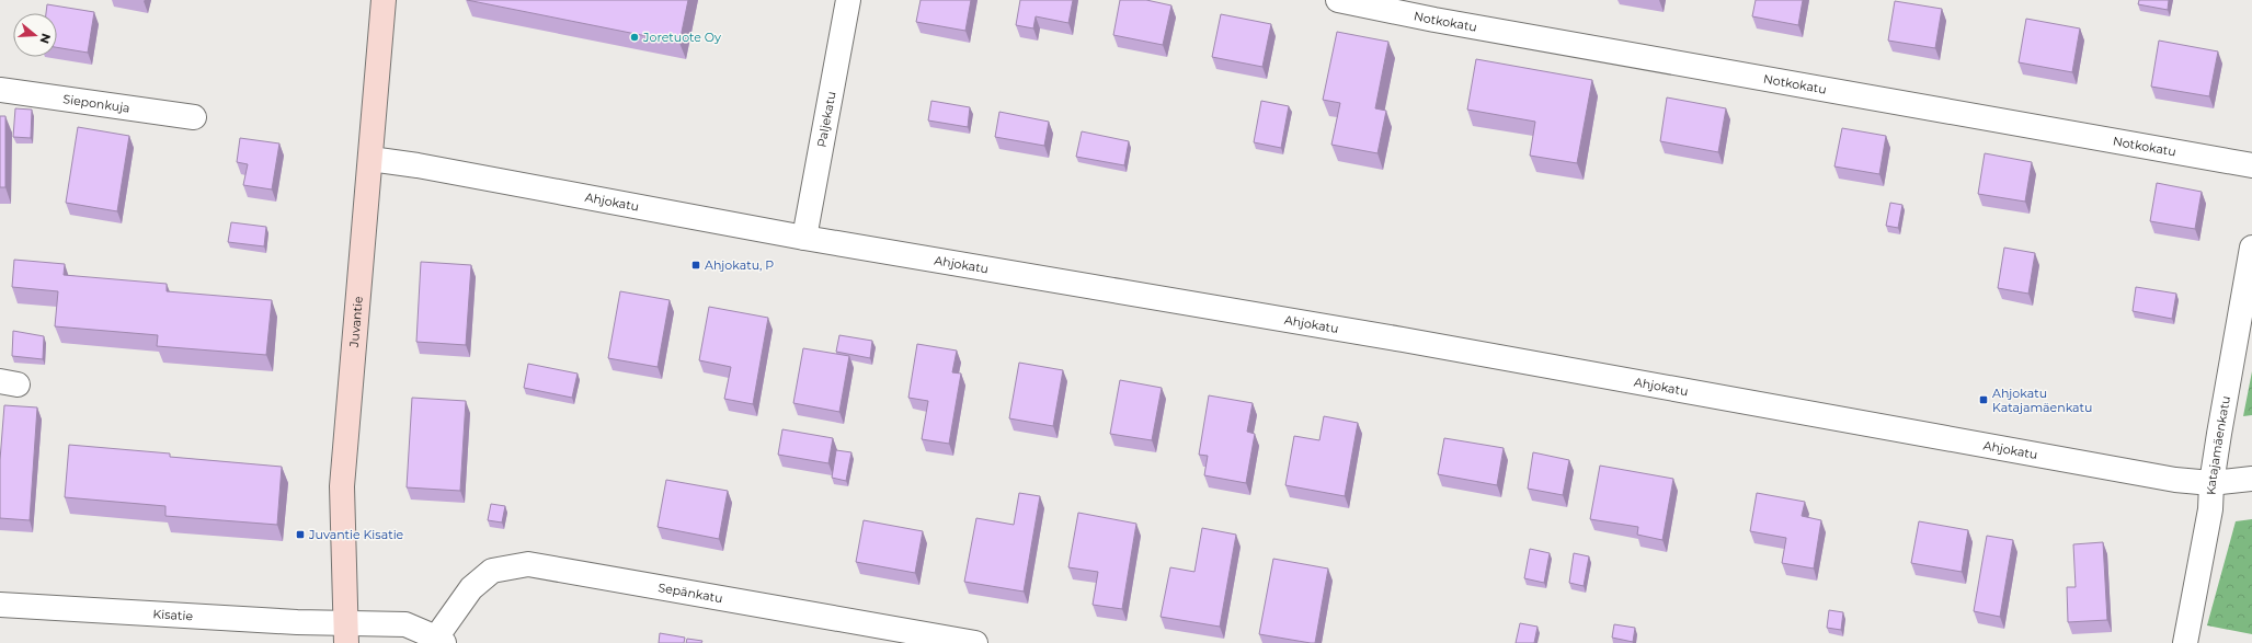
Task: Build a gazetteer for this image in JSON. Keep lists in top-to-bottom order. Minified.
{"streets":{"main road":["Juvantie"],"street":["Notkokatu","Sieponkuja","Paljekatu","Ahjokatu","Katajamäenkatu","Sepänkatu","Kisatie"]},"crossings":[["Paljekatu","Ahjokatu"],["Ahjokatu","Juvantie"],["Ahjokatu","Katajamäenkatu"],["Juvantie","Kisatie"],["Sepänkatu","Kisatie"]],"places":{"other":["Joretuote Oy"],"transit":["Ahjokatu, P","Ahjokatu Katajamäenkatu","Juvantie Kisatie"]},"north":"right"}
